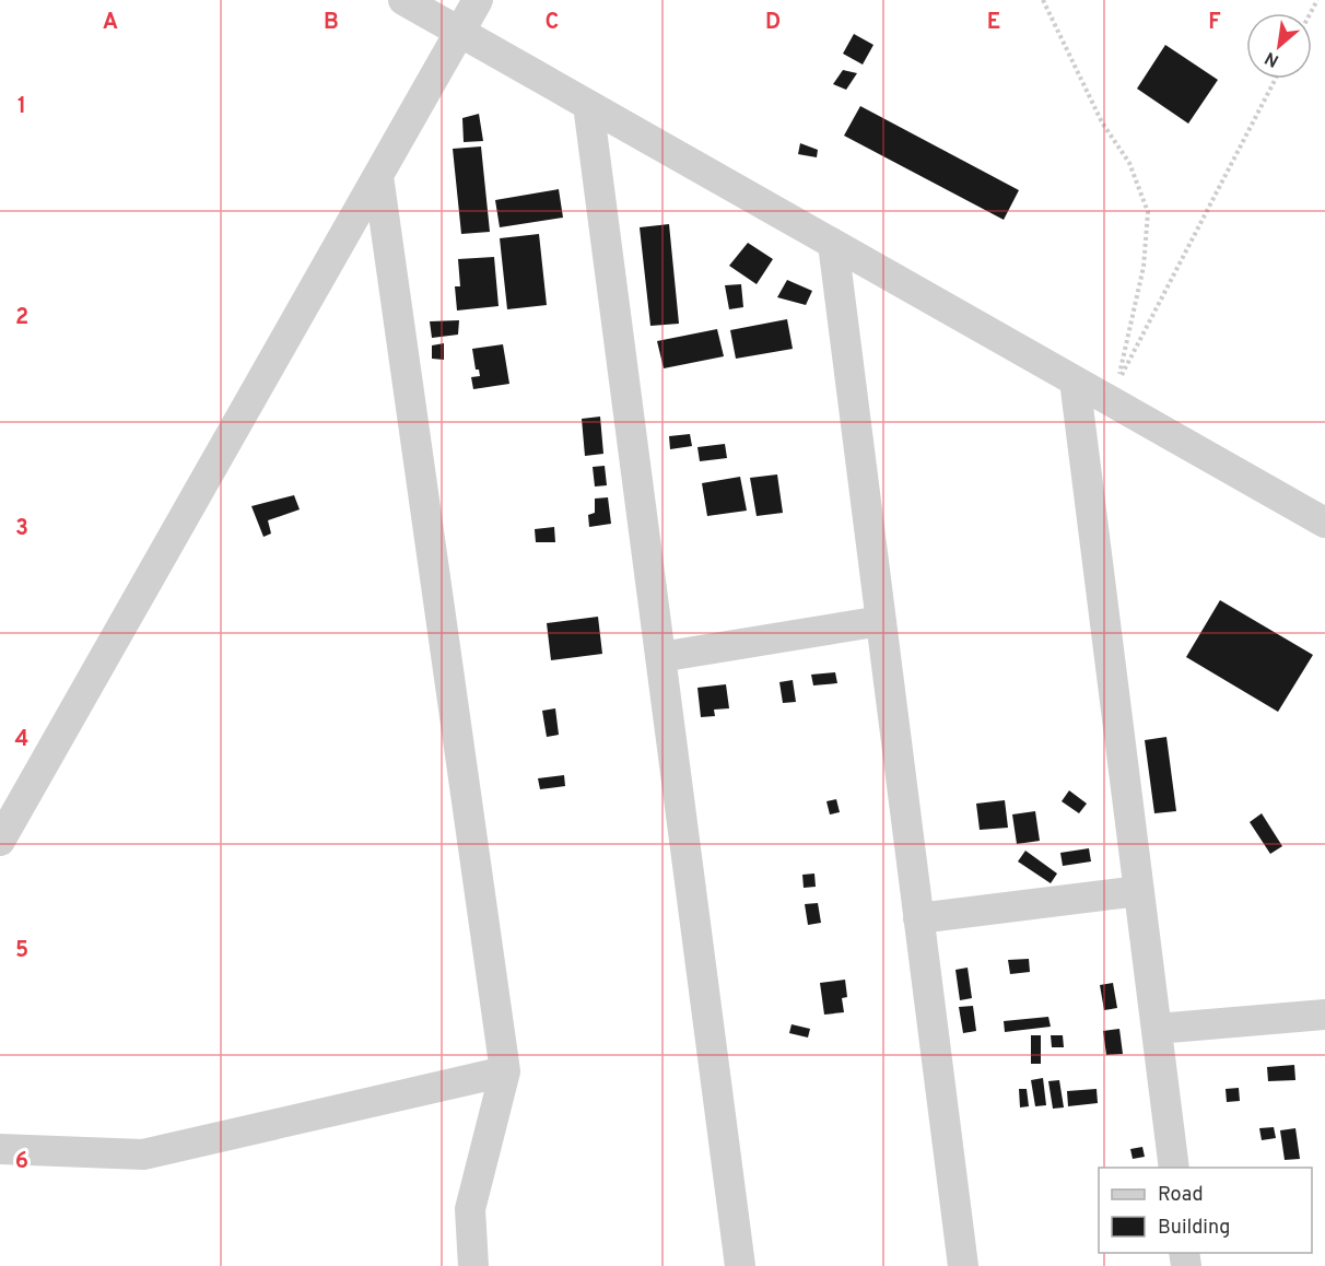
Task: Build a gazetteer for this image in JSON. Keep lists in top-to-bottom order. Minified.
{"legend":["Road","Building"],"north":"bottom left","grid":{"columns":["A","B","C","D","E","F"],"rows":["1","2","3","4","5","6"]}}
